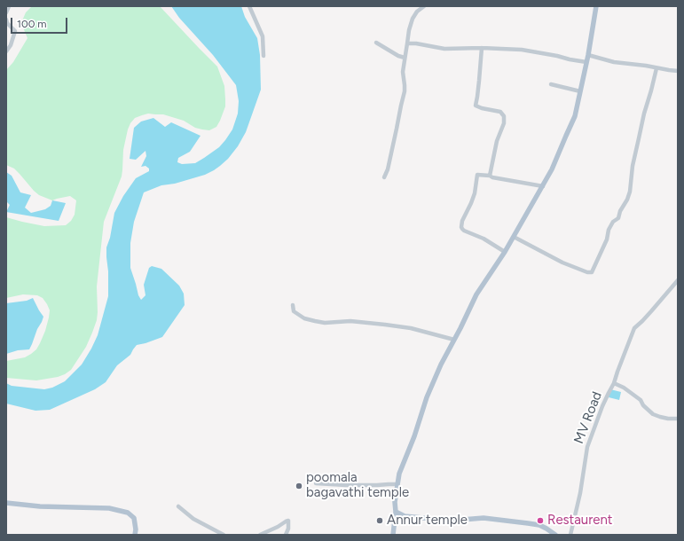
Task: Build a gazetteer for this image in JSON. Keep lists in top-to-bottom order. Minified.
{"streets":{"street":["MV Road"]},"places":["poomala bagavathi temple","Annur temple","Restaurent"],"scale_bar":"100 m"}
